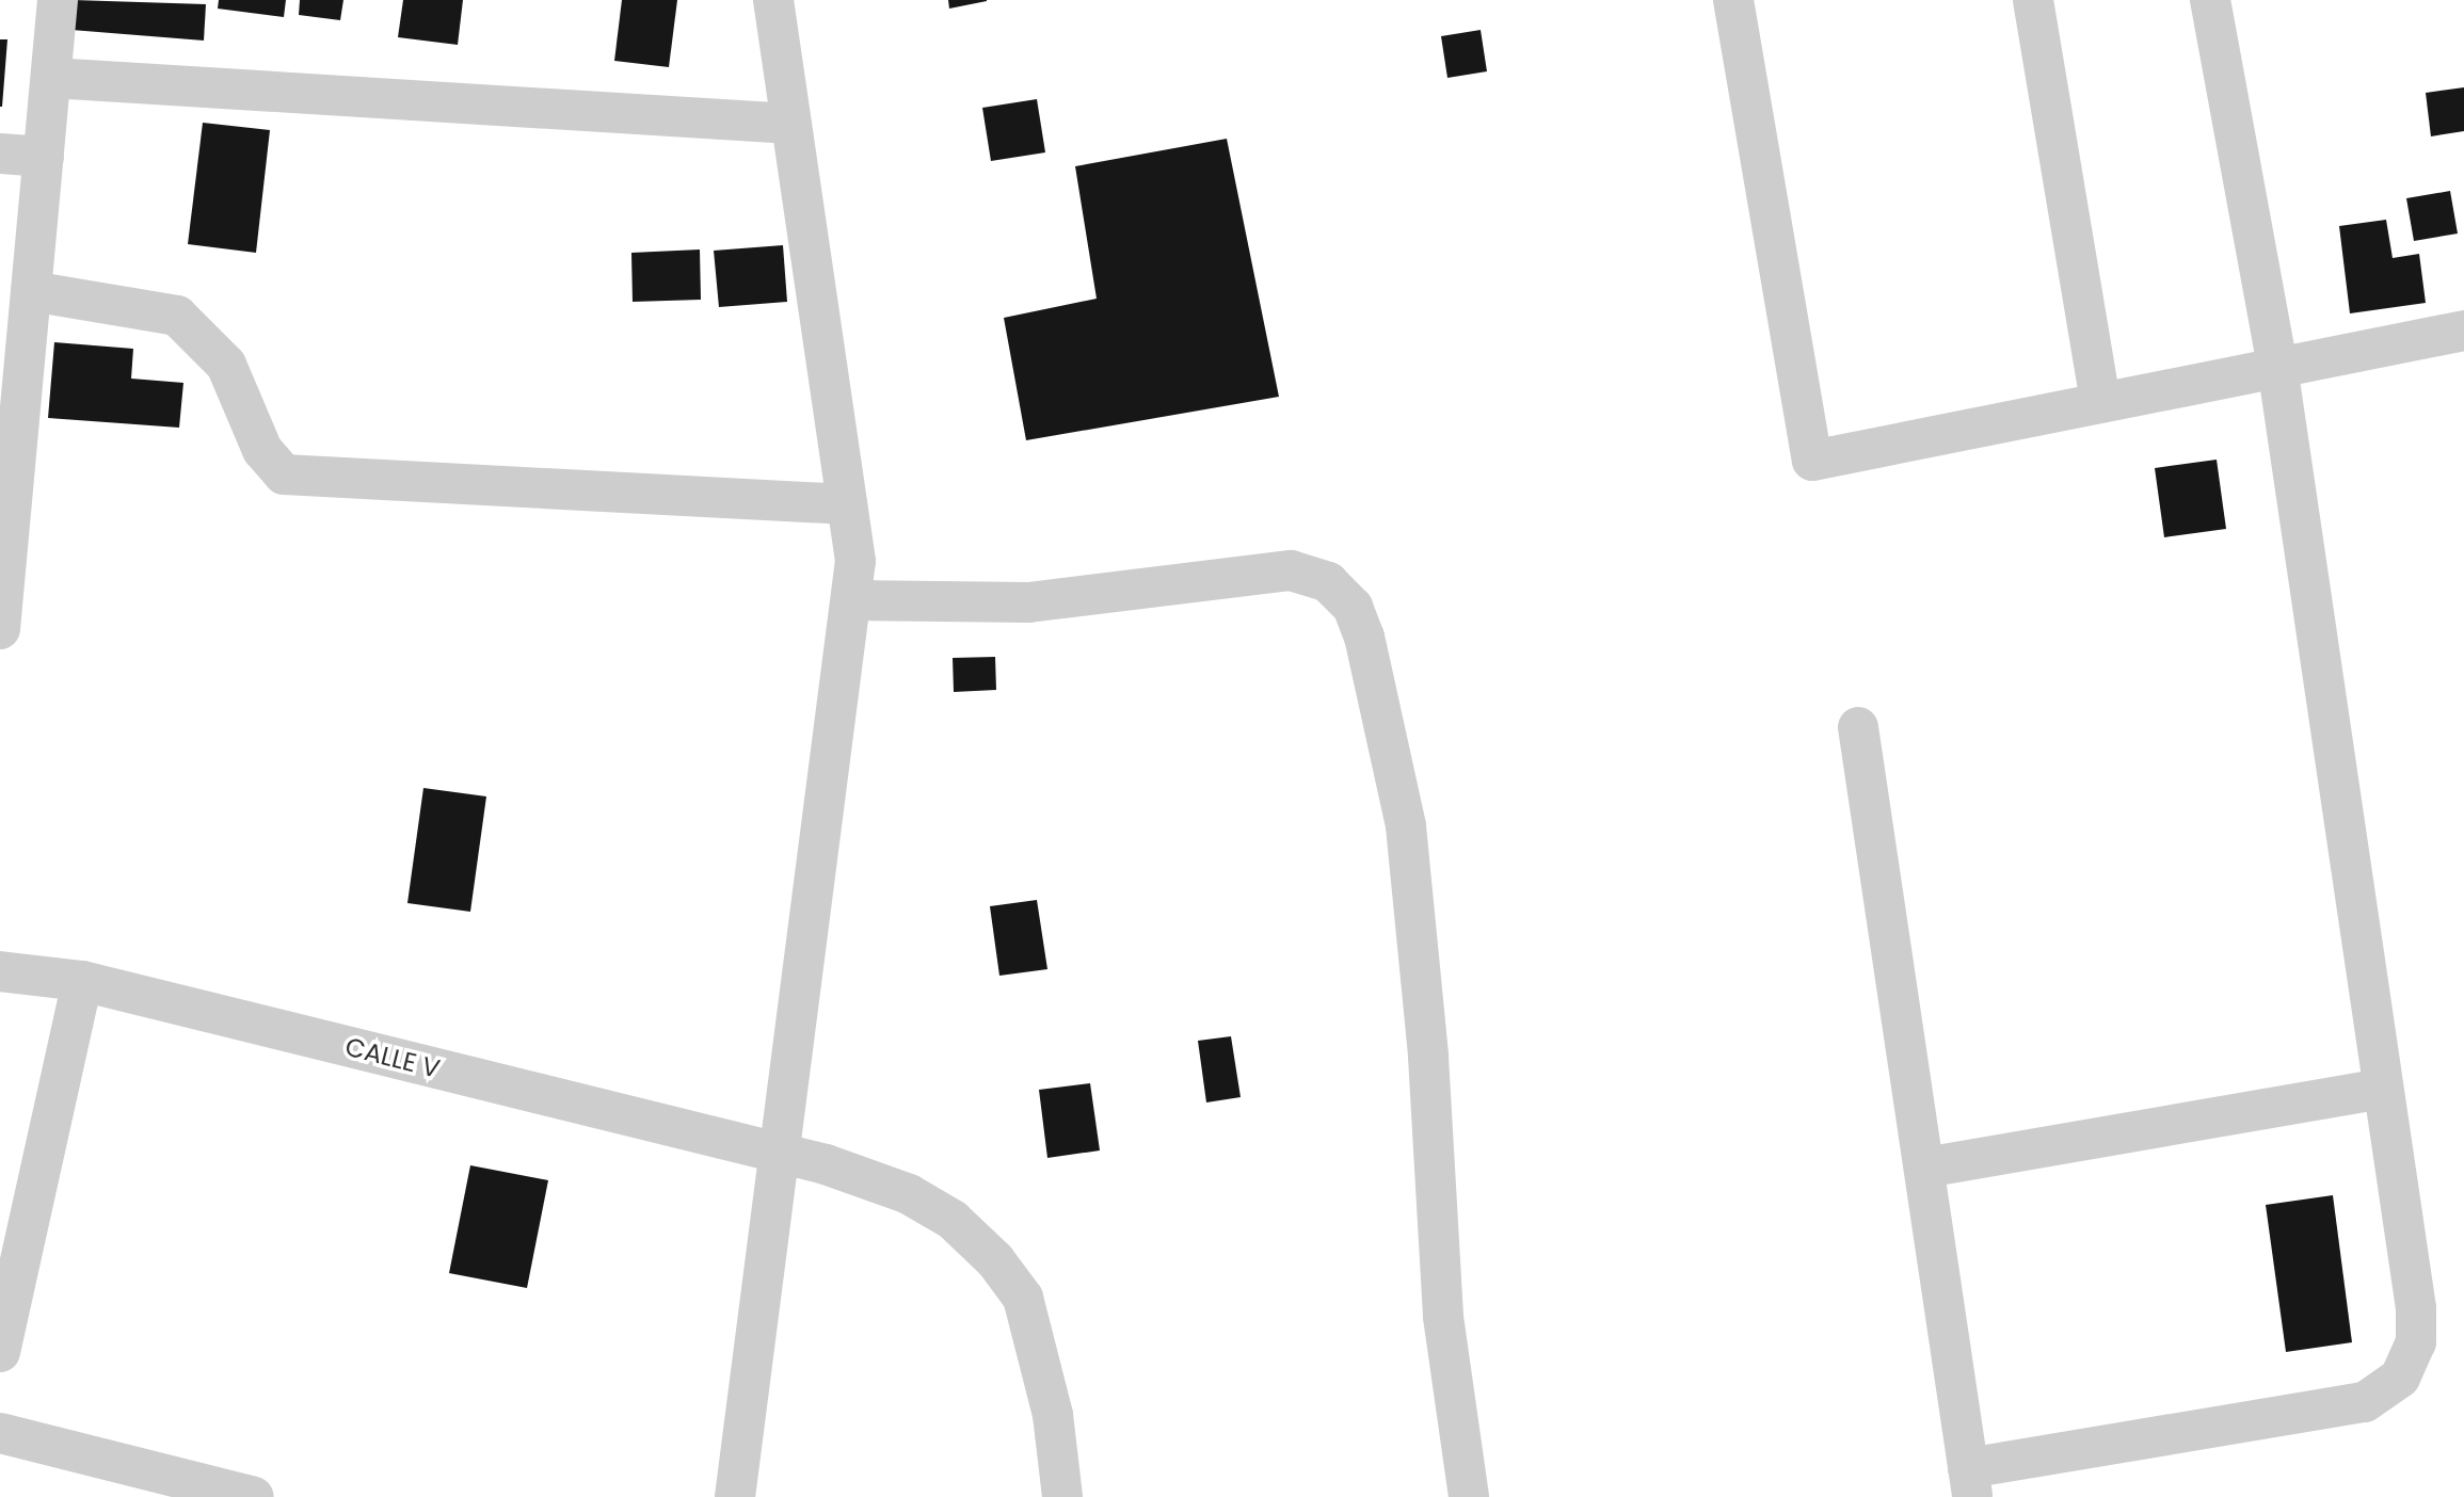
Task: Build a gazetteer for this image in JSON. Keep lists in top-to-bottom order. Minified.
{"streets":{"street":["CALLE V"]}}
